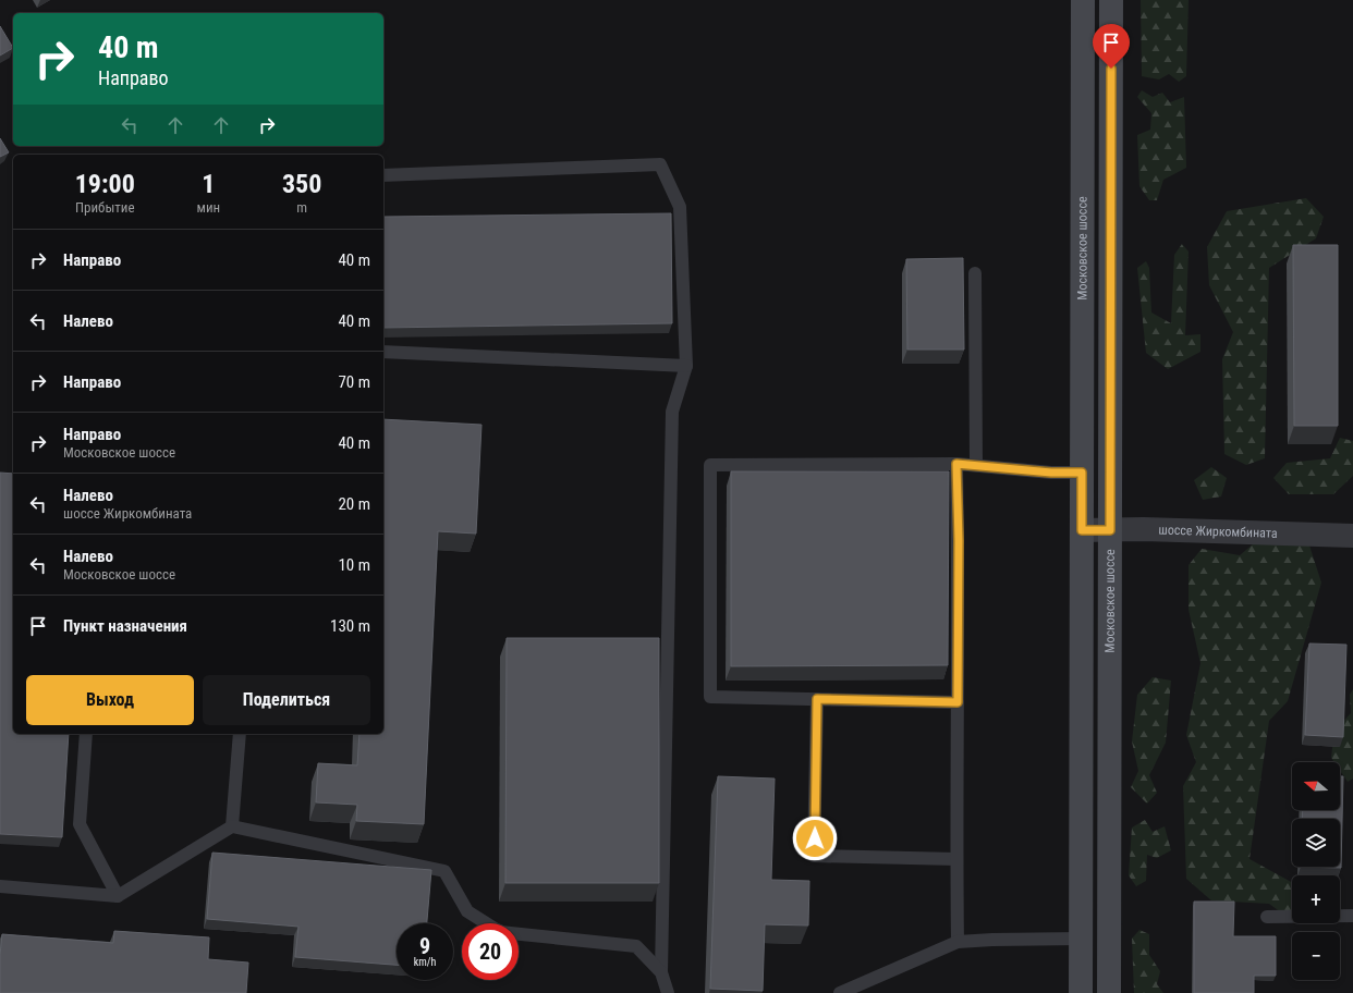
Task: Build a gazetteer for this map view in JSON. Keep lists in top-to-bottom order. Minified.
{"streets":{"main road":["Московское шоссе"],"street":["шоссе Жиркомбината"]},"crossings":[["Московское шоссе","шоссе Жиркомбината"]],"north":"left","page":{"turn":["40 m","Направо"],"eta":["19:00","Прибытие","1","мин","350","m"],"list":[{"name":"Направо","value":"40 m"},{"name":"Налево","value":"40 m"},{"name":"Направо","value":"70 m"},{"name":"Направо","note":"Московское шоссе","value":"40 m"},{"name":"Налево","note":"шоссе Жиркомбината","value":"20 m"},{"name":"Налево","note":"Московское шоссе","value":"10 m"},{"name":"Пункт назначения","value":"130 m"}],"buttons":["Выход","Поделиться"],"map_buttons":["+","−"],"speed":"9 km/h","limit":"20"}}
